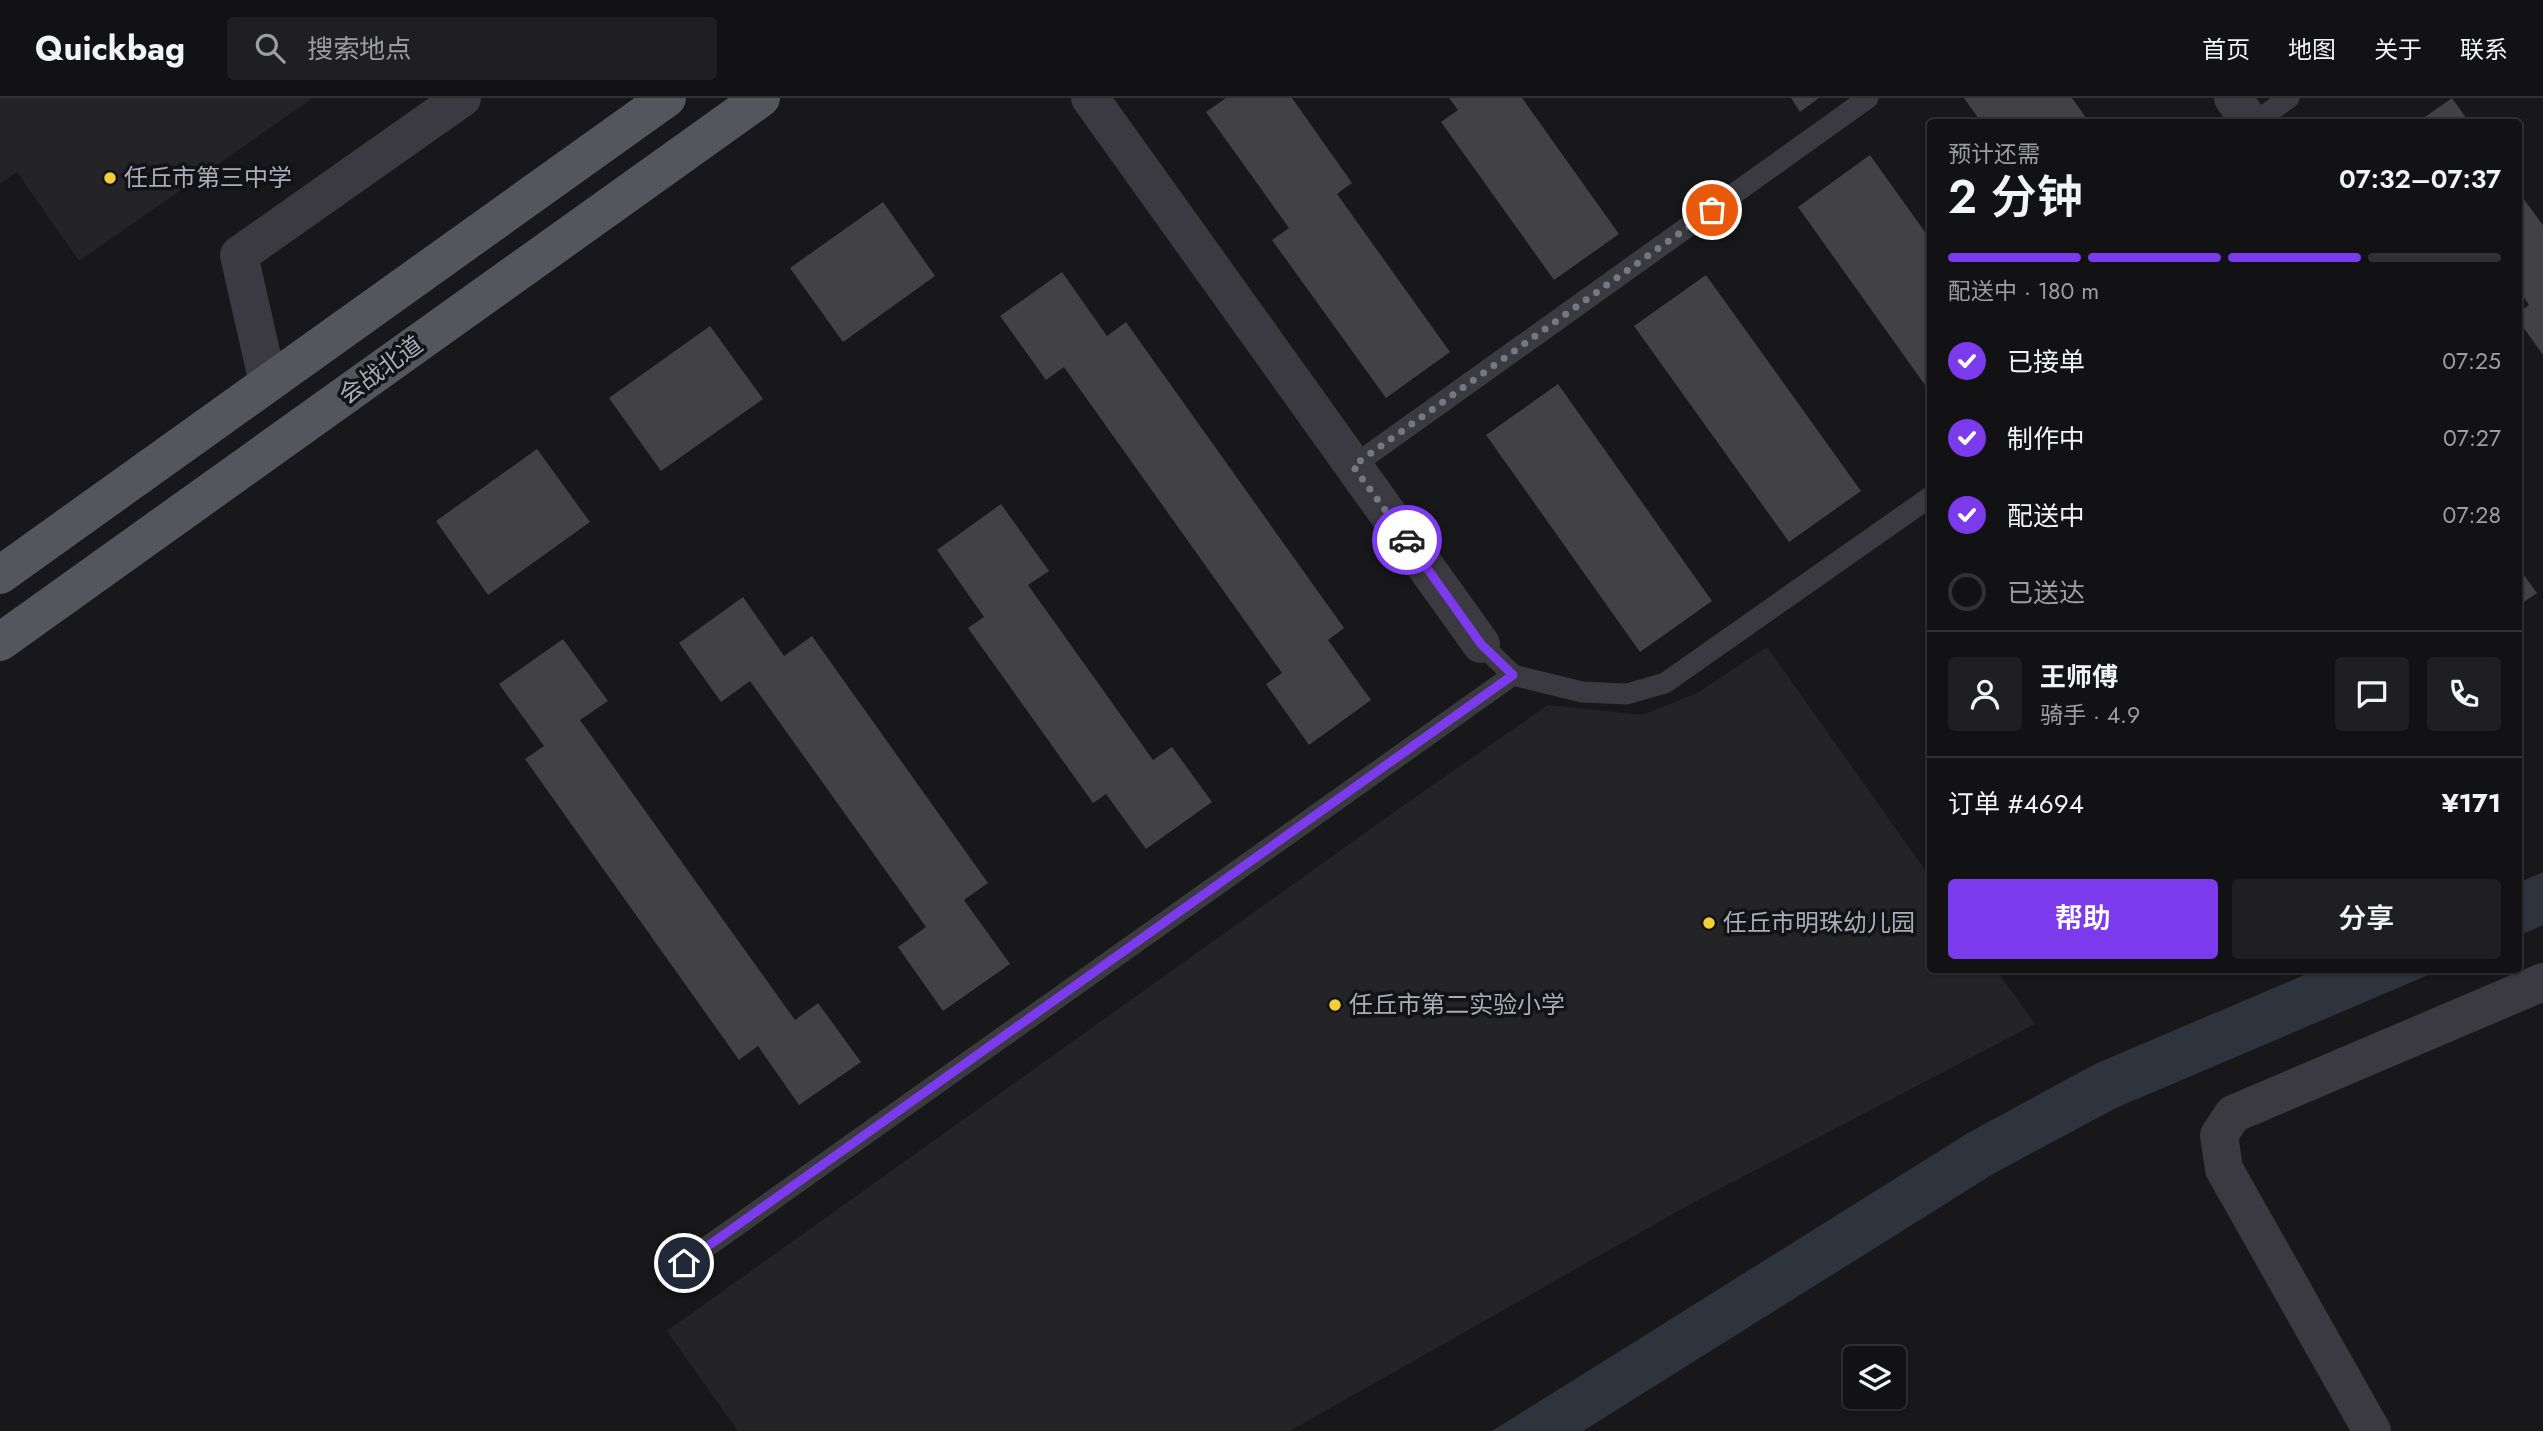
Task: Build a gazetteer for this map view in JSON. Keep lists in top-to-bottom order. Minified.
{"streets":{"main road":["会战北道"]},"places":["任丘市第三中学","任丘市明珠幼儿园","任丘市第二实验小学"],"page":{"header":"Quickbag","search":"搜索地点","nav":["首页","地图","关于","联系"],"heading":["2 分钟","预计还需","07:32–07:37"],"panel":["王师傅","骑手 · 4.9","订单 #4694","¥171"],"bar":"配送中 · 180 m","list":[["已接单","07:25"],["制作中","07:27"],["配送中","07:28"],"已送达"],"buttons":["帮助","分享"]}}
